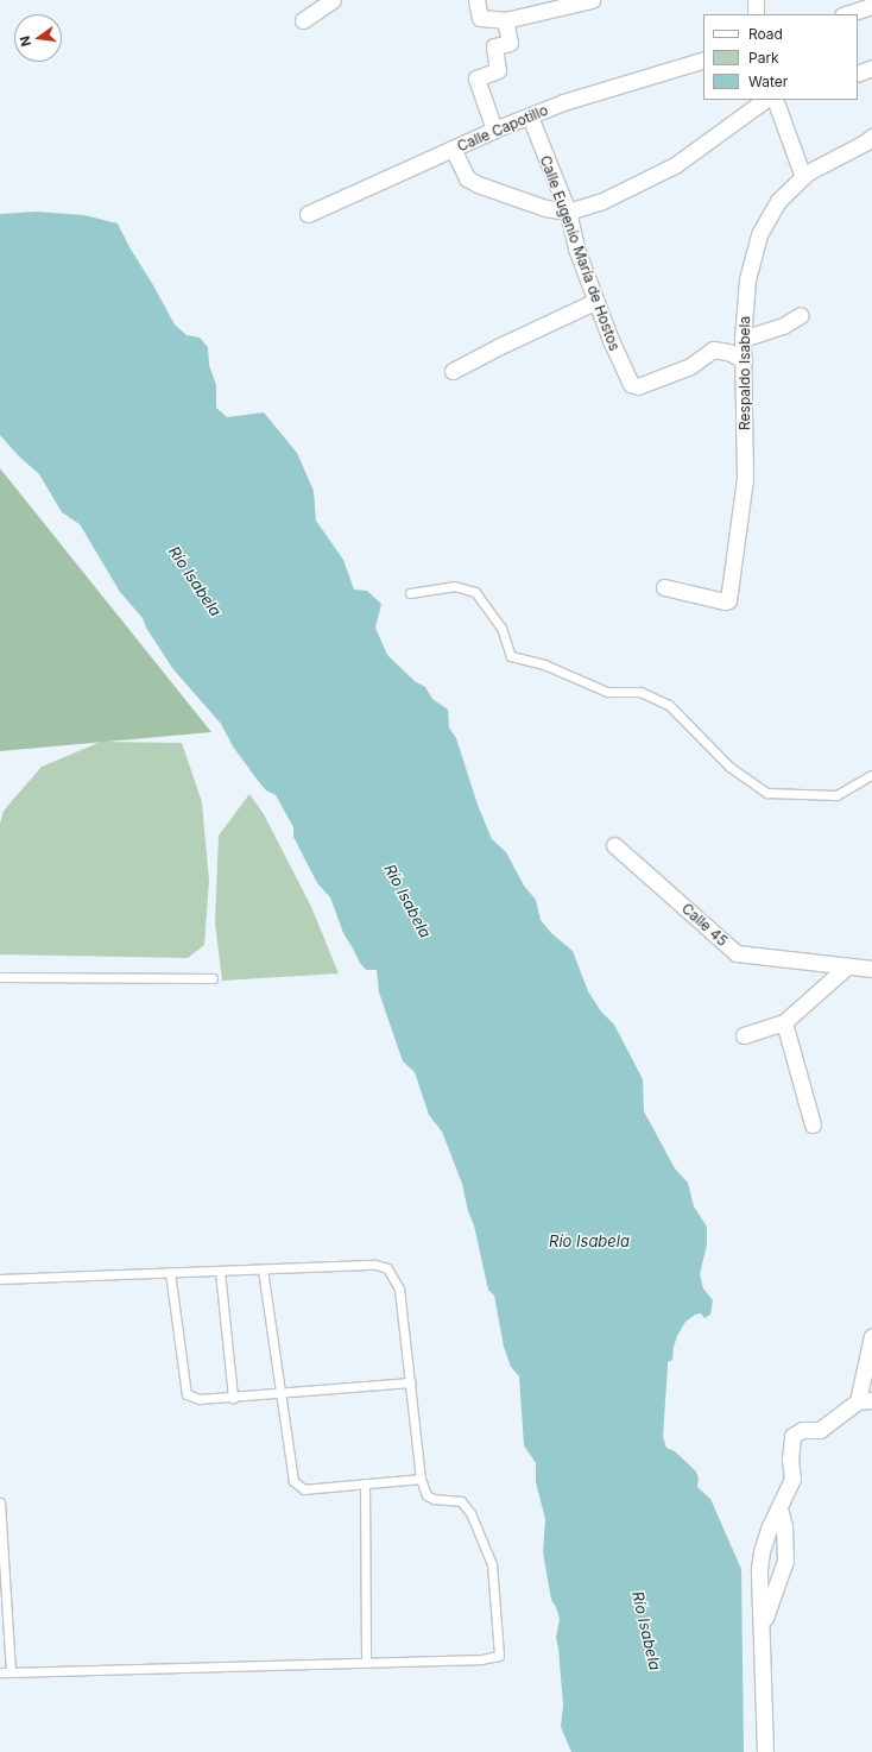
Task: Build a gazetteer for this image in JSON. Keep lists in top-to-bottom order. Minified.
{"streets":{"street":["Calle Capotillo","Calle Eugenio María de Hostos","Respaldo Isabela","Calle 45"]},"crossings":[["Calle Capotillo","Calle Eugenio María de Hostos"],["Calle Eugenio María de Hostos","Respaldo Isabela"]],"water":["Río Isabela"],"legend":["Road","Park","Water"],"north":"left"}
